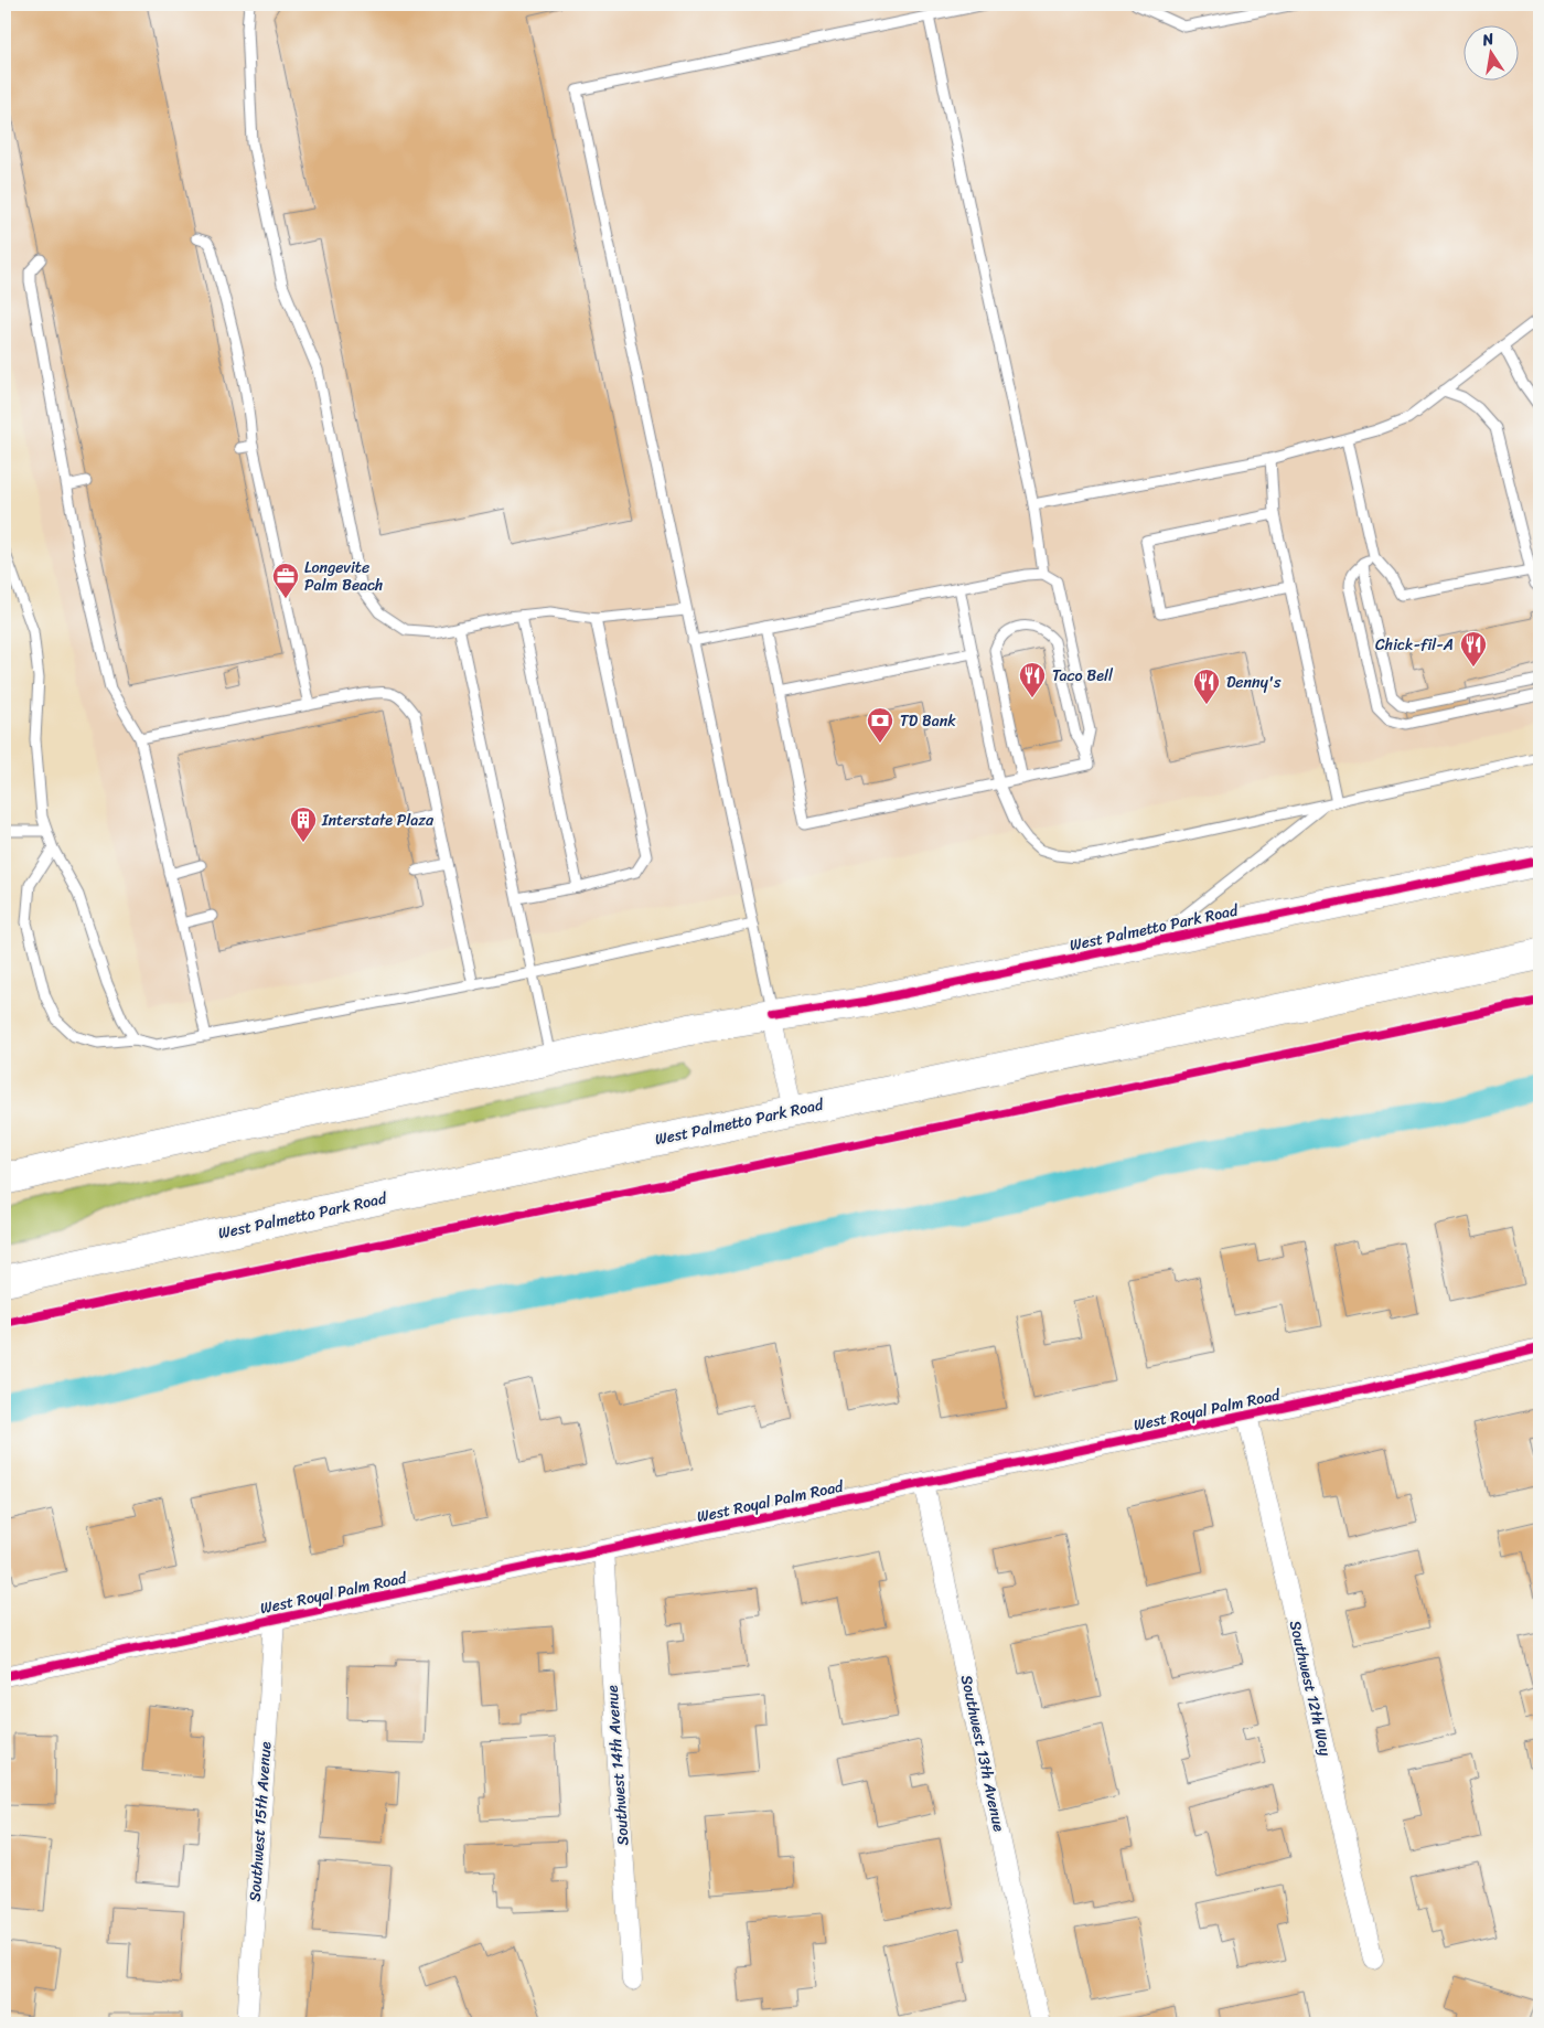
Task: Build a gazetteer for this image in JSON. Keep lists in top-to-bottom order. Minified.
{"streets":{"main road":["West Palmetto Park Road"],"street":["West Royal Palm Road","Southwest 12th Way","Southwest 13th Avenue","Southwest 14th Avenue","Southwest 15th Avenue"]},"crossings":[["West Royal Palm Road","Southwest 12th Way"],["West Royal Palm Road","Southwest 13th Avenue"],["West Royal Palm Road","Southwest 14th Avenue"],["West Royal Palm Road","Southwest 15th Avenue"]],"places":{"office":["Longevite Palm Beach"],"restaurant":["Chick-fil-A","Taco Bell","Denny's"],"bank":["TD Bank"],"building":["Interstate Plaza"]},"north":"top"}
